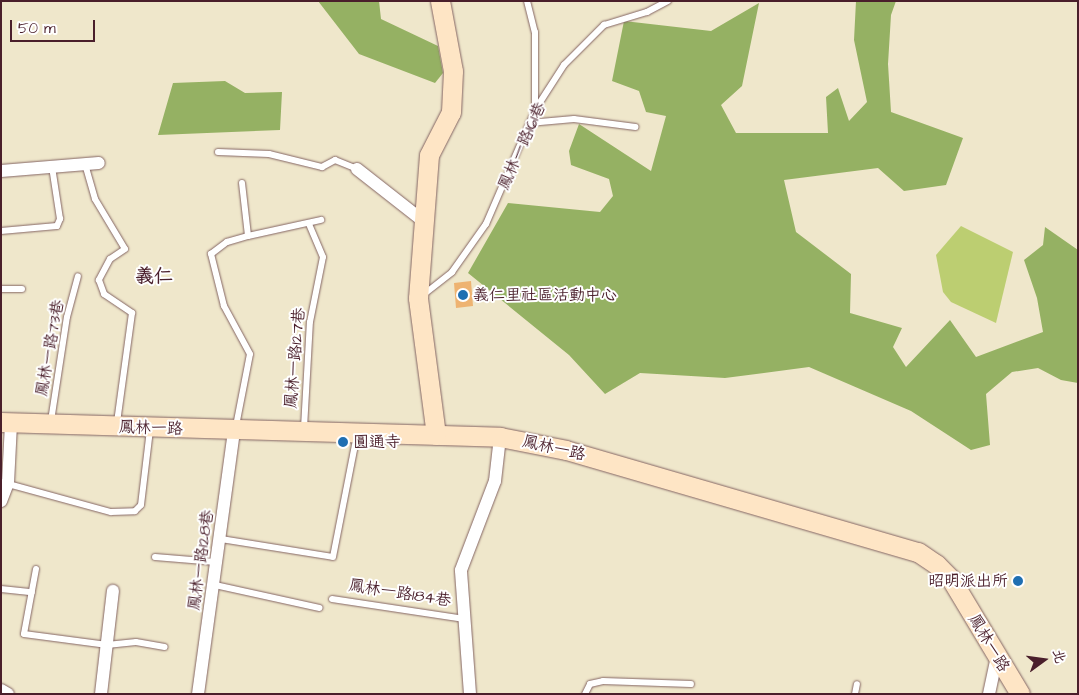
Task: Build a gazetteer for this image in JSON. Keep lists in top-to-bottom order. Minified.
{"streets":{"street":["鳳林一路","鳳林一路128巷","鳳林一路184巷"],"lane":["鳳林一路161巷","鳳林一路73巷","鳳林一路127巷"]},"crossings":[["鳳林一路73巷","鳳林一路"],["鳳林一路127巷","鳳林一路"],["鳳林一路","鳳林一路128巷"],["鳳林一路","鳳林一路184巷"]],"districts":["義仁"],"places":["義仁里社區活動中心","圓通寺","昭明派出所"],"scale_bar":"50 m","north":"right"}
